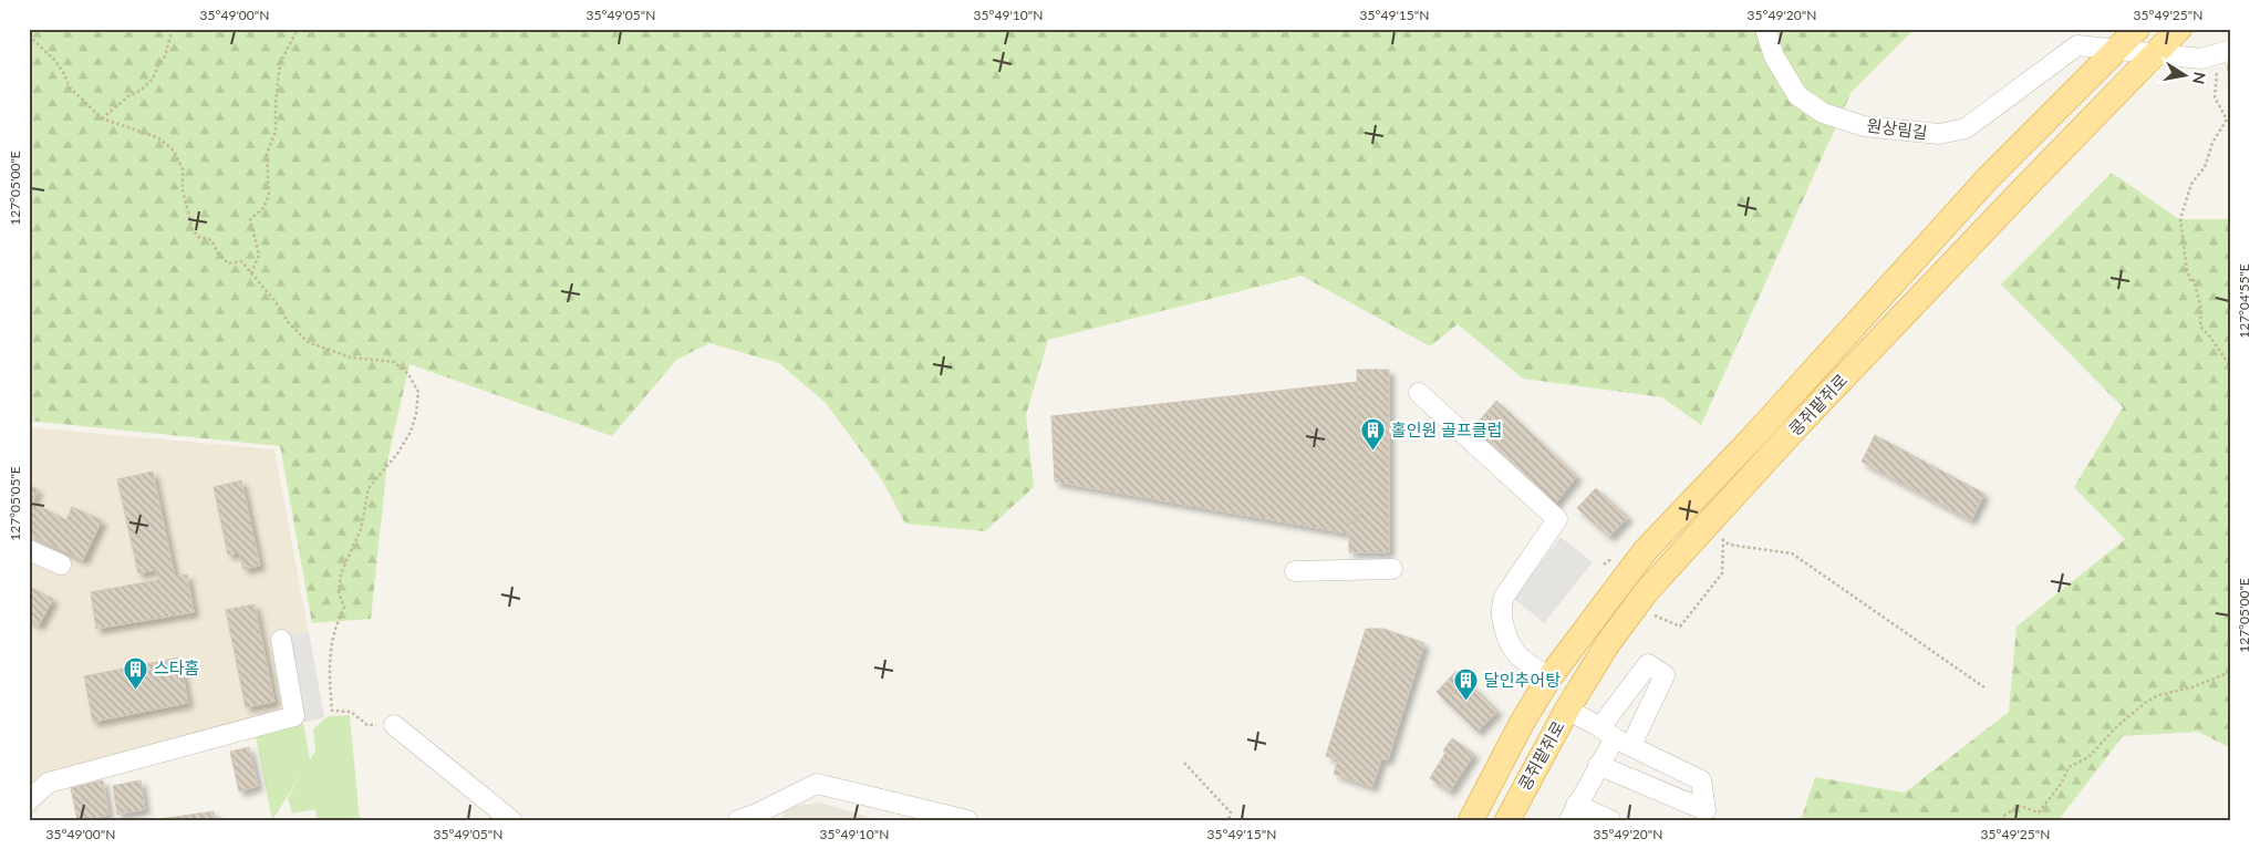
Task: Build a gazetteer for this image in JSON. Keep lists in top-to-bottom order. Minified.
{"streets":{"main road":["콩쥐팥쥐로"],"street":["원상림길"]},"crossings":[["원상림길","콩쥐팥쥐로"]],"places":{"building":["홀인원 골프클럽","스타홈","달인추어탕"]},"north":"right","coordinates":["35°49'00\"N","35°49'05\"N","35°49'10\"N","35°49'15\"N","35°49'20\"N","35°49'25\"N","127°05'00\"E","127°04'55\"E","127°05'05\"E"]}
